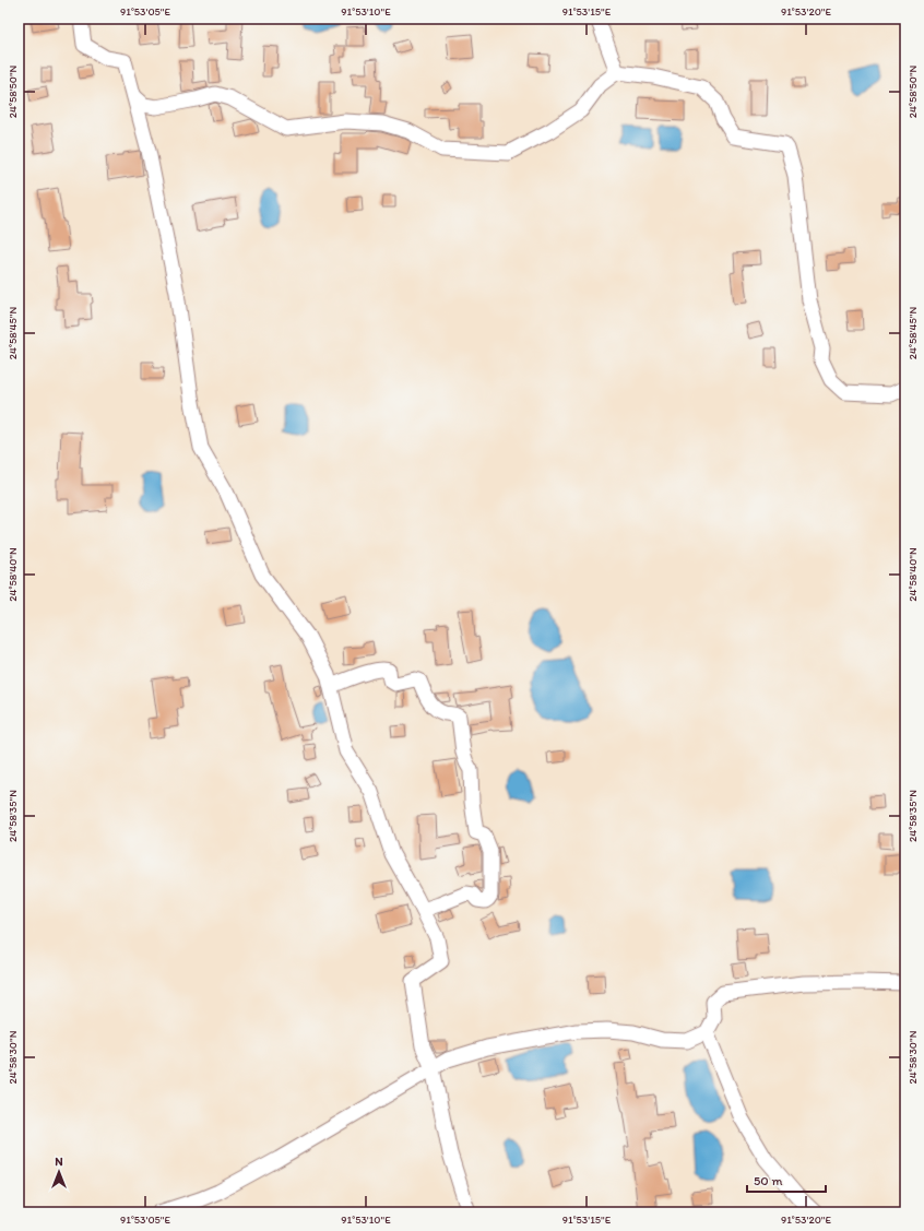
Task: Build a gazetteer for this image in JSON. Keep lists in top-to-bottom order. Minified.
{"scale_bar":"50 m","north":"top","coordinates":["91°53'05\"E","91°53'10\"E","91°53'15\"E","91°53'20\"E","24°58'50\"N","24°58'45\"N","24°58'40\"N","24°58'35\"N","24°58'30\"N"]}
